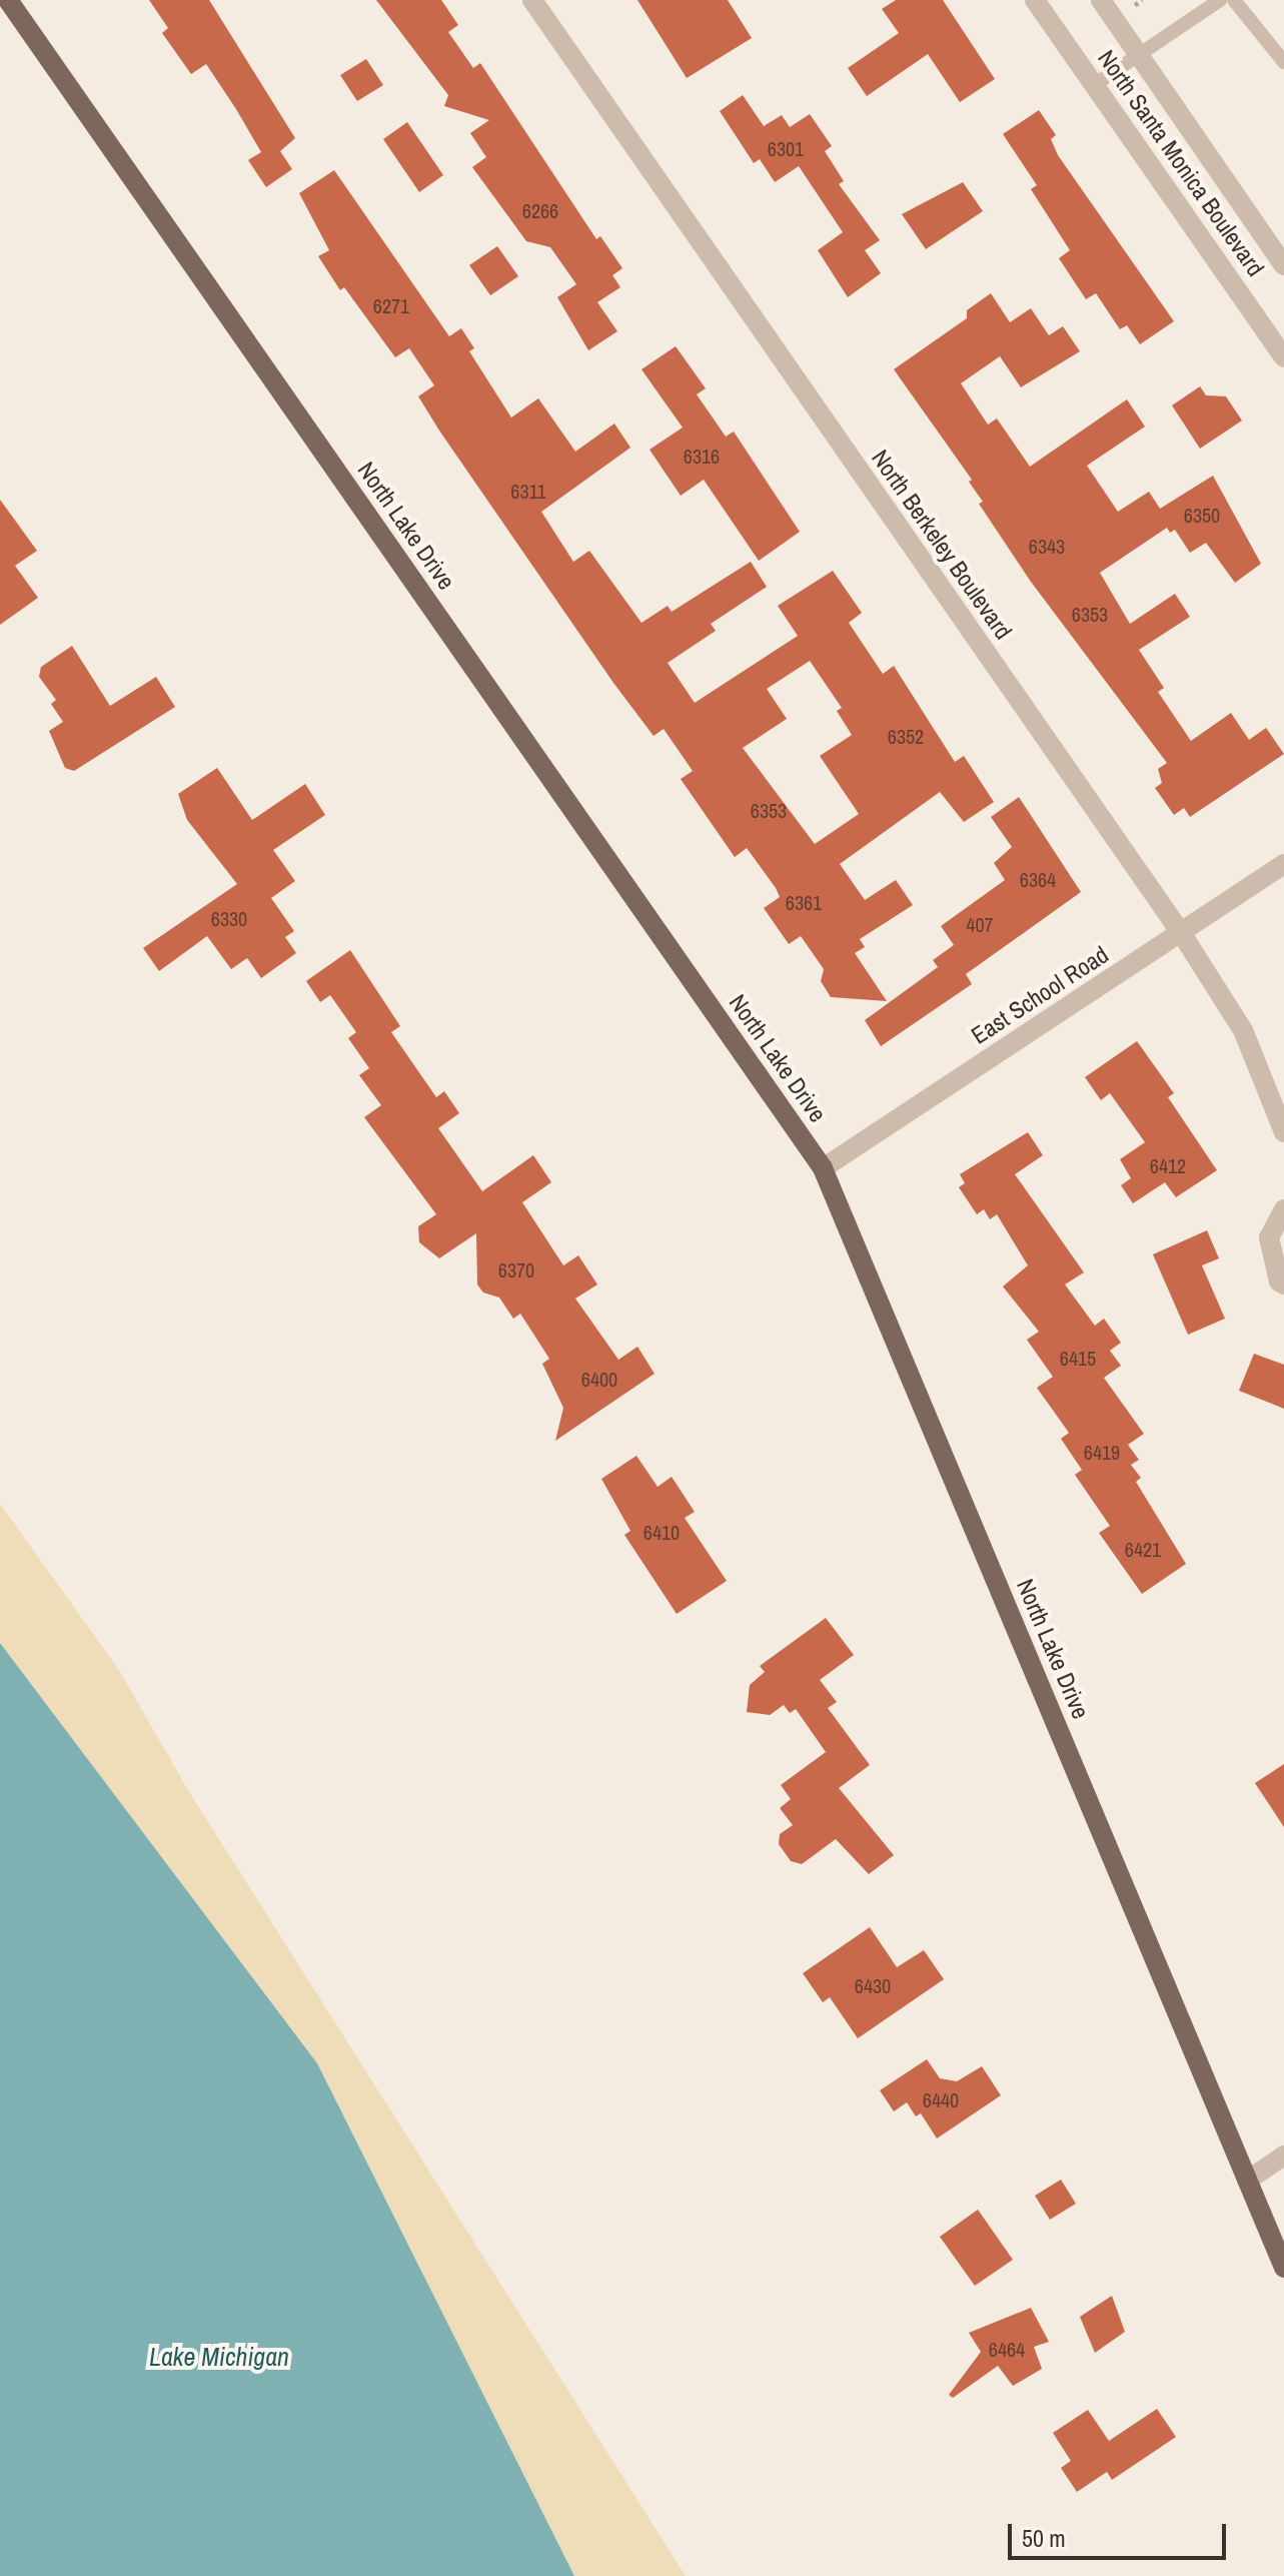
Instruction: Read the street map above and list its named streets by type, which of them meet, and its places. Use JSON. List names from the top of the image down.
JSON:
{
  "streets": {
    "main road": ["North Lake Drive"],
    "street": ["North Santa Monica Boulevard", "North Berkeley Boulevard", "East School Road"]
  },
  "crossings": [
    ["North Lake Drive", "East School Road"],
    ["North Berkeley Boulevard", "East School Road"]
  ],
  "water": ["Lake Michigan"],
  "house_numbers": [
    "6301",
    "6266",
    "6271",
    "6316",
    "6311",
    "6350",
    "6343",
    "6353",
    "6352",
    "6353",
    "6364",
    "6361",
    "6330",
    "407",
    "6412",
    "6370",
    "6415",
    "6400",
    "6419",
    "6410",
    "6421",
    "6430",
    "6440",
    "6464"
  ],
  "scale_bar": "50 m"
}
